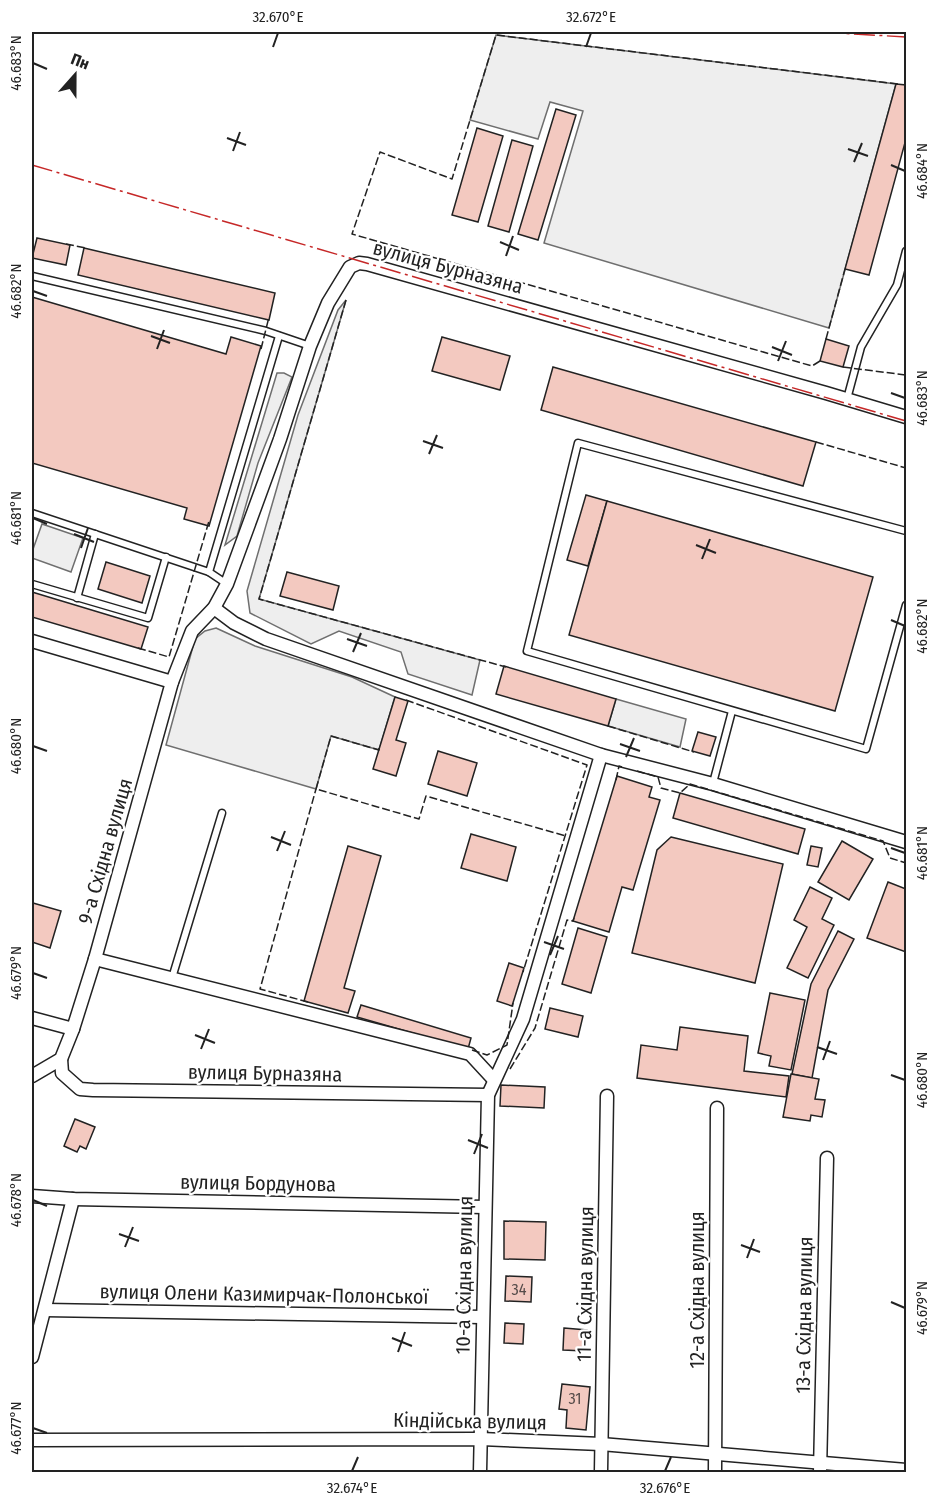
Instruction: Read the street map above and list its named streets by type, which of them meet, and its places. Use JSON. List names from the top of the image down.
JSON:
{
  "streets": {
    "street": [
      "вулиця Бурназяна",
      "9-а Східна вулиця",
      "вулиця Бордунова",
      "10-а Східна вулиця",
      "11-а Східна вулиця",
      "12-а Східна вулиця",
      "вулиця Олени Казимирчак-Полонської",
      "13-а Східна вулиця",
      "Кіндійська вулиця"
    ]
  },
  "crossings": [
    ["вулиця Бурназяна", "9-а Східна вулиця"],
    ["вулиця Бурназяна", "10-а Східна вулиця"],
    ["вулиця Бордунова", "10-а Східна вулиця"],
    ["10-а Східна вулиця", "вулиця Олени Казимирчак-Полонської"],
    ["10-а Східна вулиця", "Кіндійська вулиця"],
    ["11-а Східна вулиця", "Кіндійська вулиця"],
    ["12-а Східна вулиця", "Кіндійська вулиця"],
    ["13-а Східна вулиця", "Кіндійська вулиця"]
  ],
  "house_numbers": ["34", "31"],
  "north": "top",
  "coordinates": [
    "32.670°E",
    "32.672°E",
    "46.683°N",
    "46.684°N",
    "46.682°N",
    "46.681°N",
    "46.680°N",
    "46.679°N",
    "46.678°N",
    "46.677°N",
    "32.674°E",
    "32.676°E"
  ]
}
